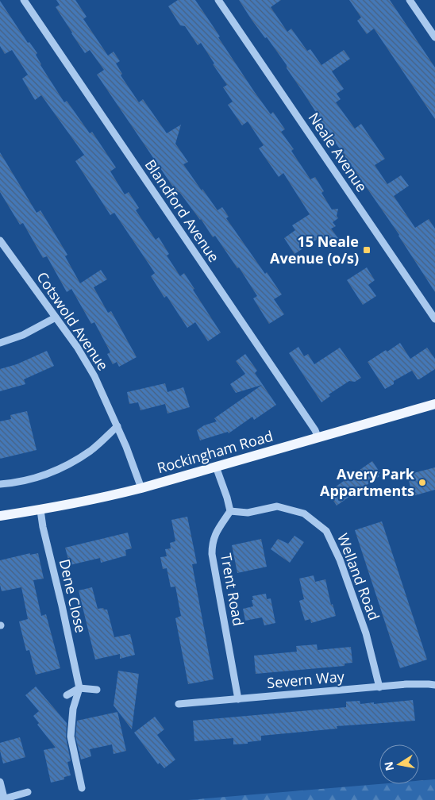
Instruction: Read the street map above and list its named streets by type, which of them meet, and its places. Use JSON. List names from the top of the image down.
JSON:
{
  "streets": {
    "main road": ["Rockingham Road"],
    "street": [
      "Neale Avenue",
      "Blandford Avenue",
      "Cotswold Avenue",
      "Welland Road",
      "Trent Road",
      "Dene Close",
      "Severn Way"
    ]
  },
  "crossings": [
    ["Blandford Avenue", "Rockingham Road"],
    ["Cotswold Avenue", "Rockingham Road"],
    ["Rockingham Road", "Dene Close"],
    ["Welland Road", "Trent Road"],
    ["Welland Road", "Severn Way"],
    ["Trent Road", "Severn Way"]
  ],
  "places": {
    "transit": ["15 Neale Avenue (o/s)"],
    "other": ["Avery Park Appartments"]
  },
  "north": "left"
}
